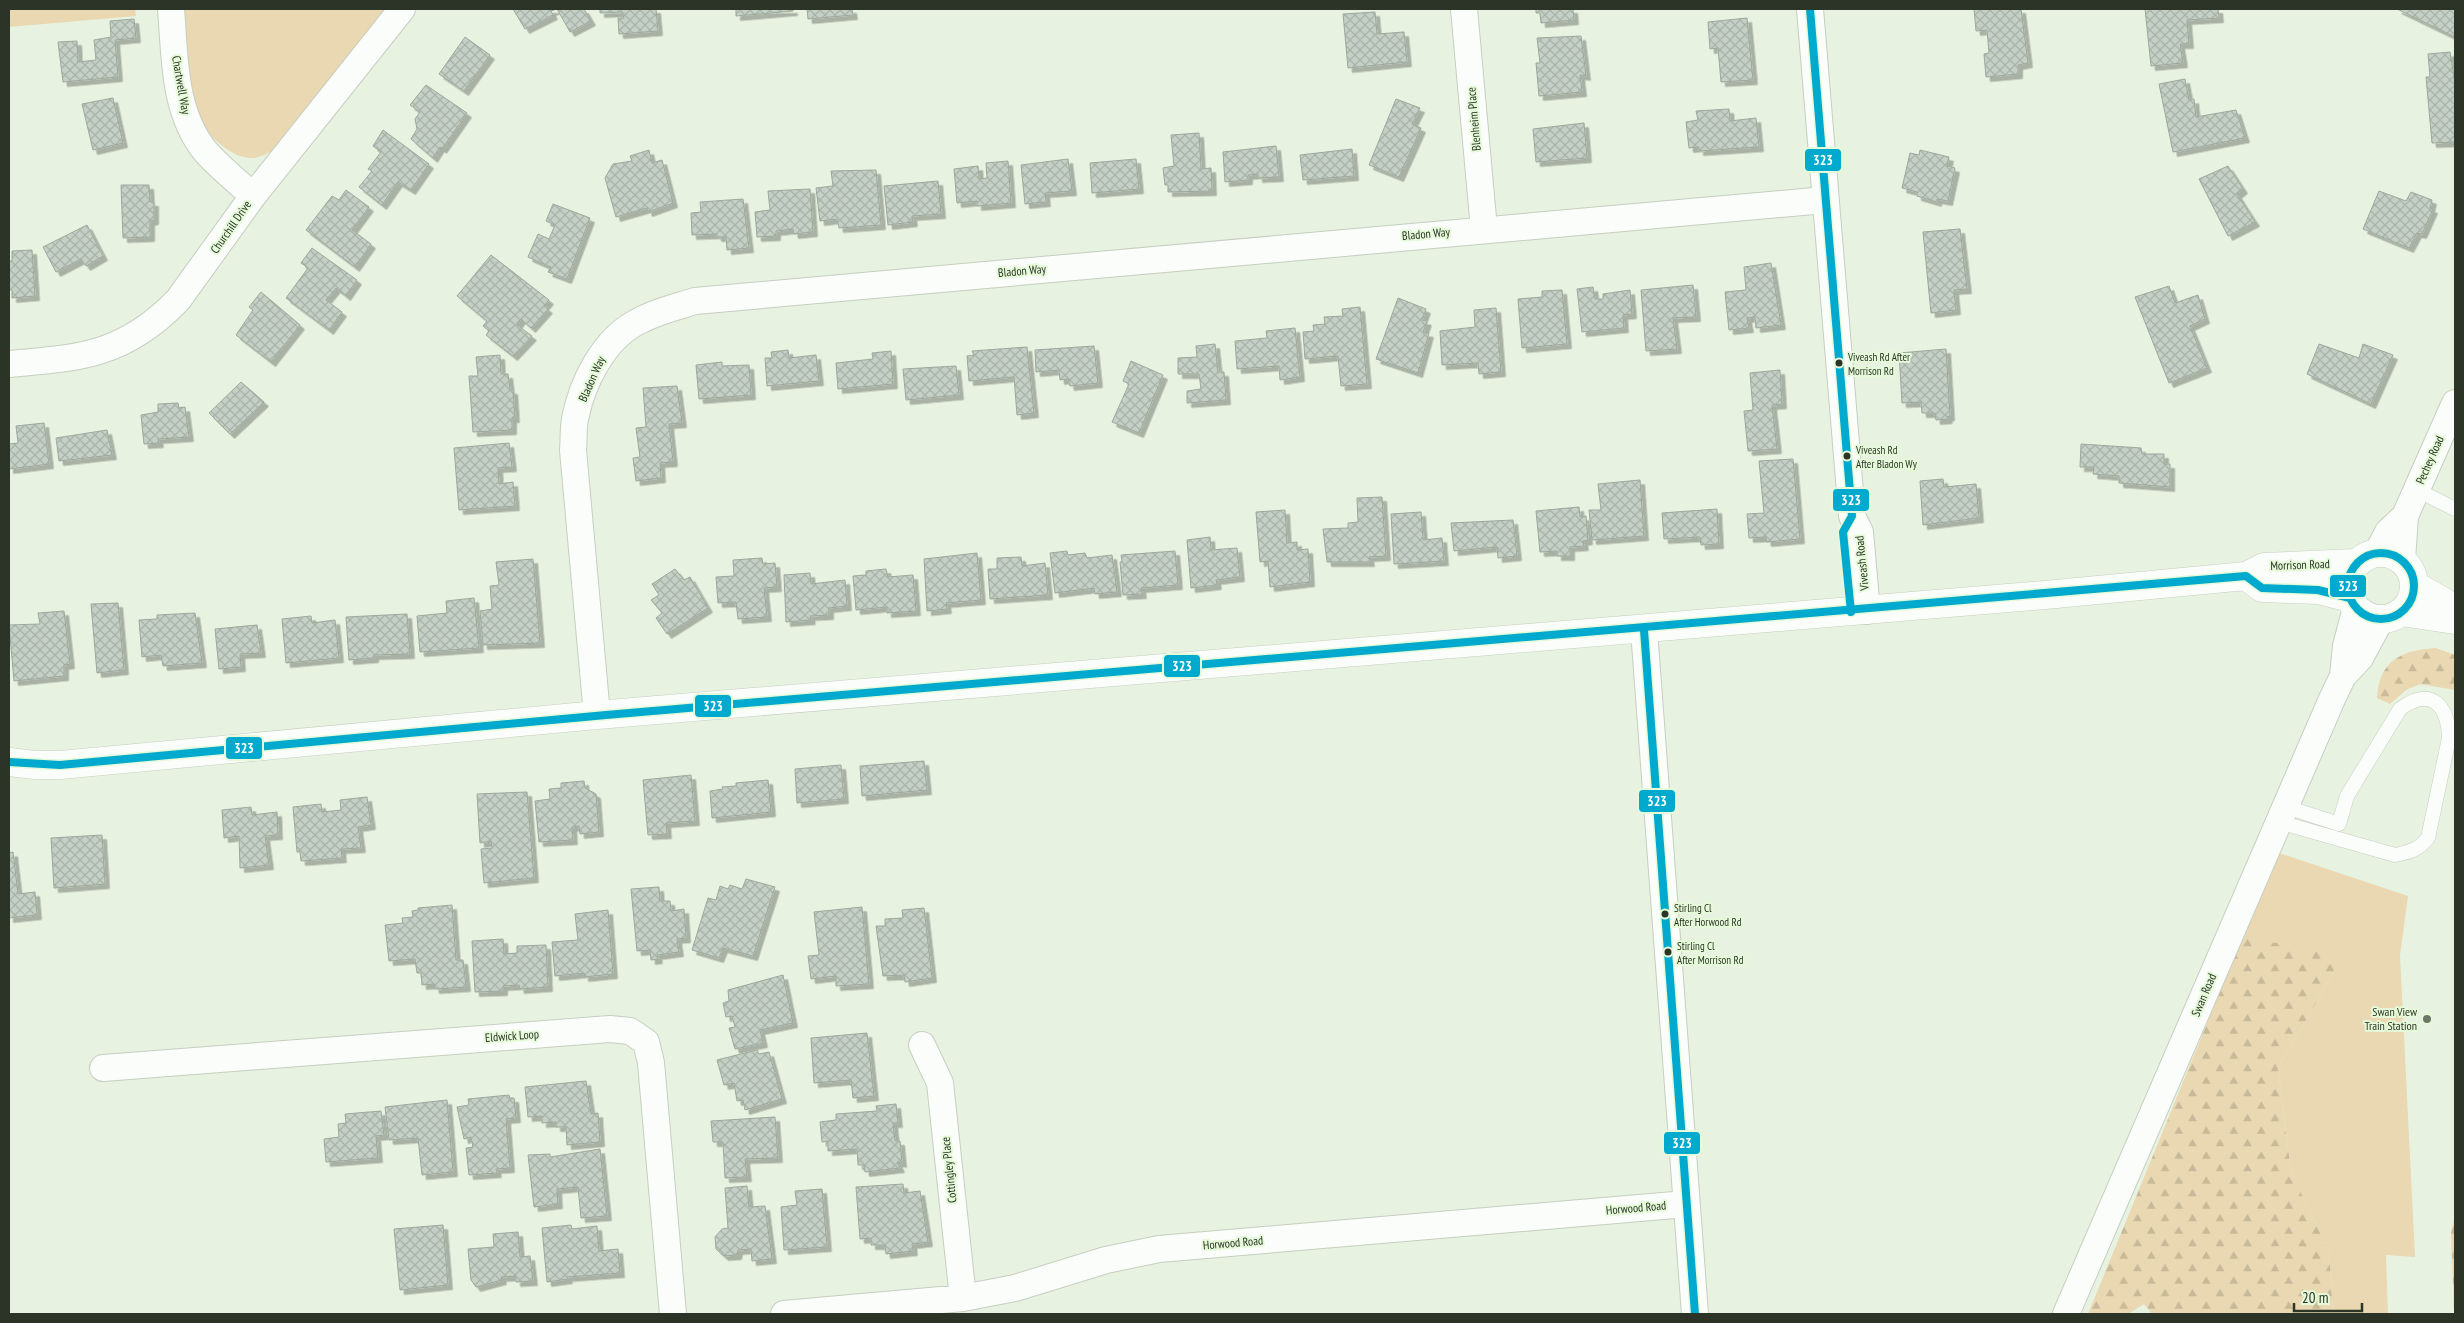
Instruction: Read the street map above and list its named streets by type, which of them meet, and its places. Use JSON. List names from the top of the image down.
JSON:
{
  "streets": {
    "main road": ["Morrison Road"],
    "street": [
      "Chartwell Way",
      "Blenheim Place",
      "Churchill Drive",
      "Bladon Way",
      "Pechey Road",
      "Viveash Road",
      "Swan Road",
      "Eldwick Loop",
      "Cottingley Place",
      "Horwood Road"
    ]
  },
  "crossings": [
    ["Chartwell Way", "Churchill Drive"],
    ["Blenheim Place", "Bladon Way"],
    ["Bladon Way", "Viveash Road"],
    ["Bladon Way", "Morrison Road"],
    ["Pechey Road", "Morrison Road"],
    ["Pechey Road", "Swan Road"],
    ["Viveash Road", "Morrison Road"],
    ["Morrison Road", "Swan Road"],
    ["Cottingley Place", "Horwood Road"]
  ],
  "places": [
    "Viveash Rd After Morrison Rd",
    "Viveash Rd After Bladon Wy",
    "Stirling Cl After Horwood Rd",
    "Stirling Cl After Morrison Rd",
    "Swan View Train Station"
  ],
  "lines": ["transit line 323"],
  "scale_bar": "20 m"
}
